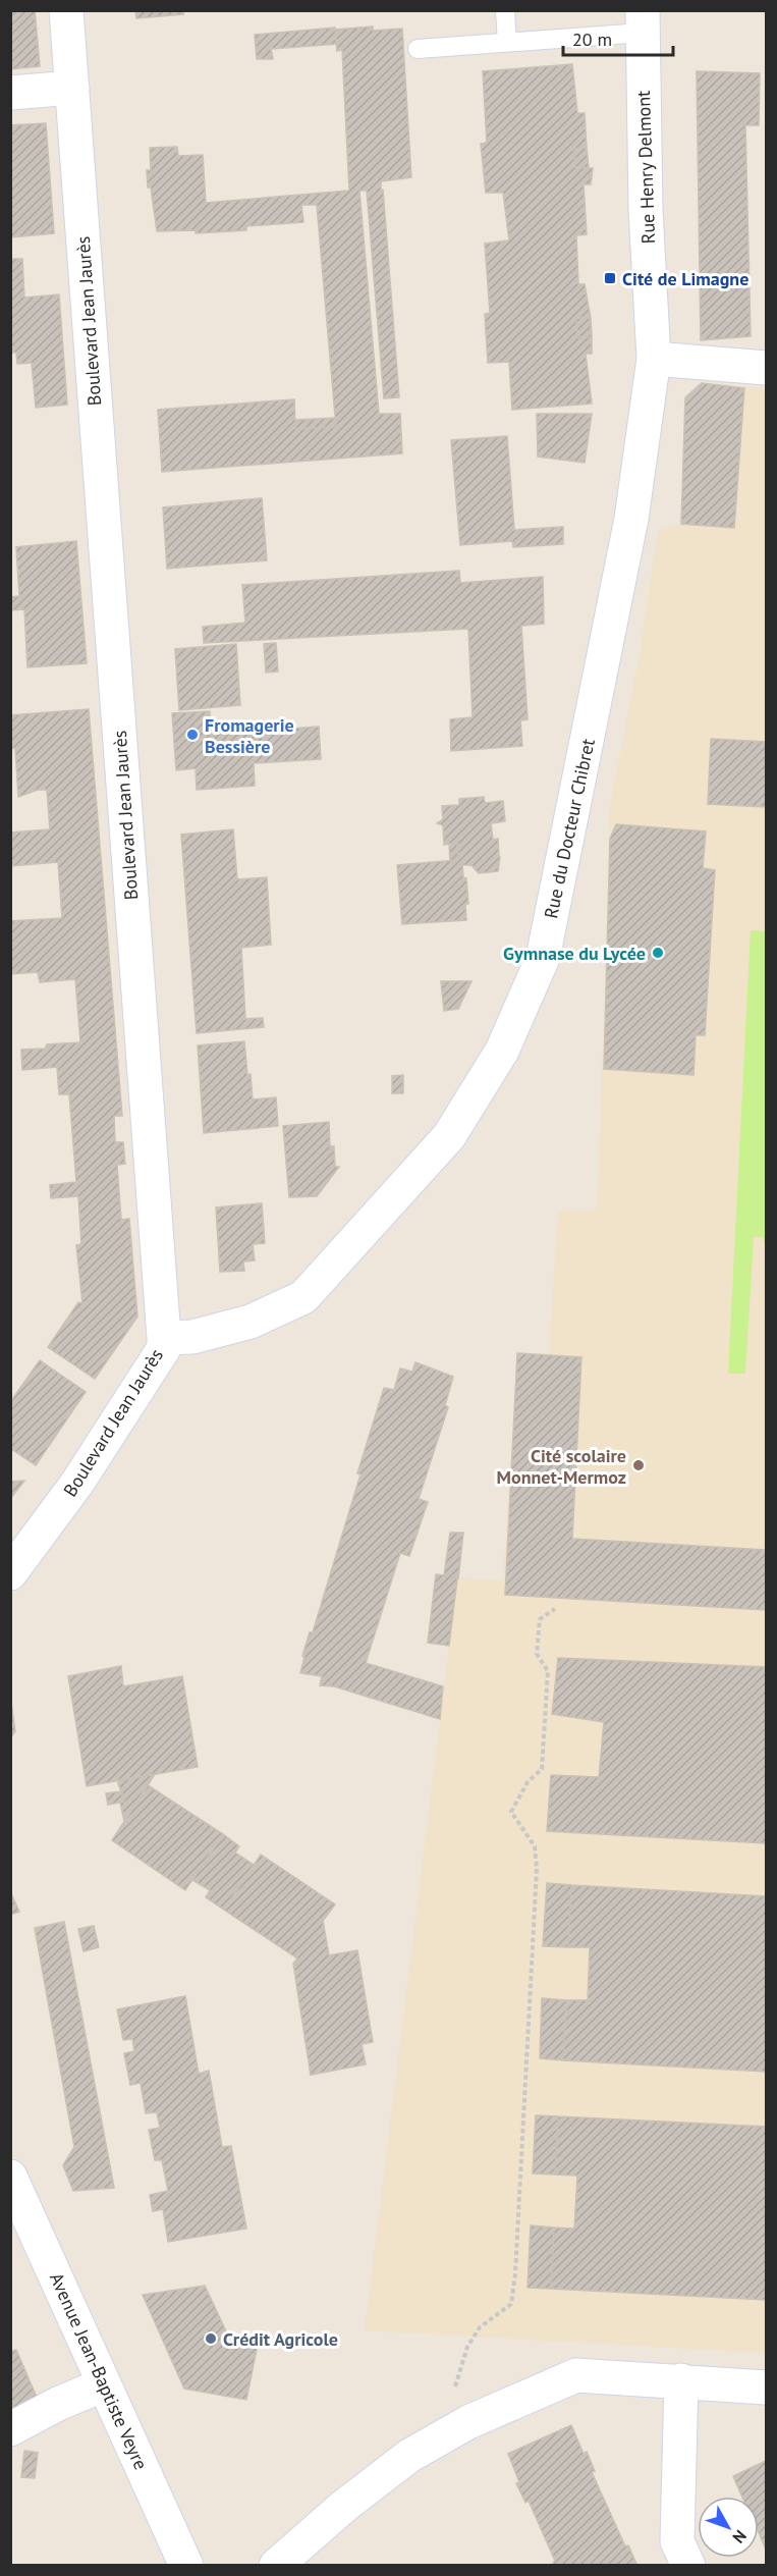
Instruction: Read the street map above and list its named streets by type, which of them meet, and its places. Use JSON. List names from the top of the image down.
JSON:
{
  "streets": {
    "main road": [
      "Rue Henry Delmont",
      "Boulevard Jean Jaurès",
      "Rue du Docteur Chibret",
      "Avenue Jean-Baptiste Veyre"
    ]
  },
  "crossings": [
    ["Rue Henry Delmont", "Rue du Docteur Chibret"],
    ["Boulevard Jean Jaurès", "Rue du Docteur Chibret"]
  ],
  "places": {
    "transit": ["Cité de Limagne"],
    "other": [
      "Fromagerie Bessière",
      "Gymnase du Lycée",
      "Cité scolaire Monnet-Mermoz",
      "Crédit Agricole"
    ]
  },
  "scale_bar": "20 m",
  "north": "bottom right"
}
